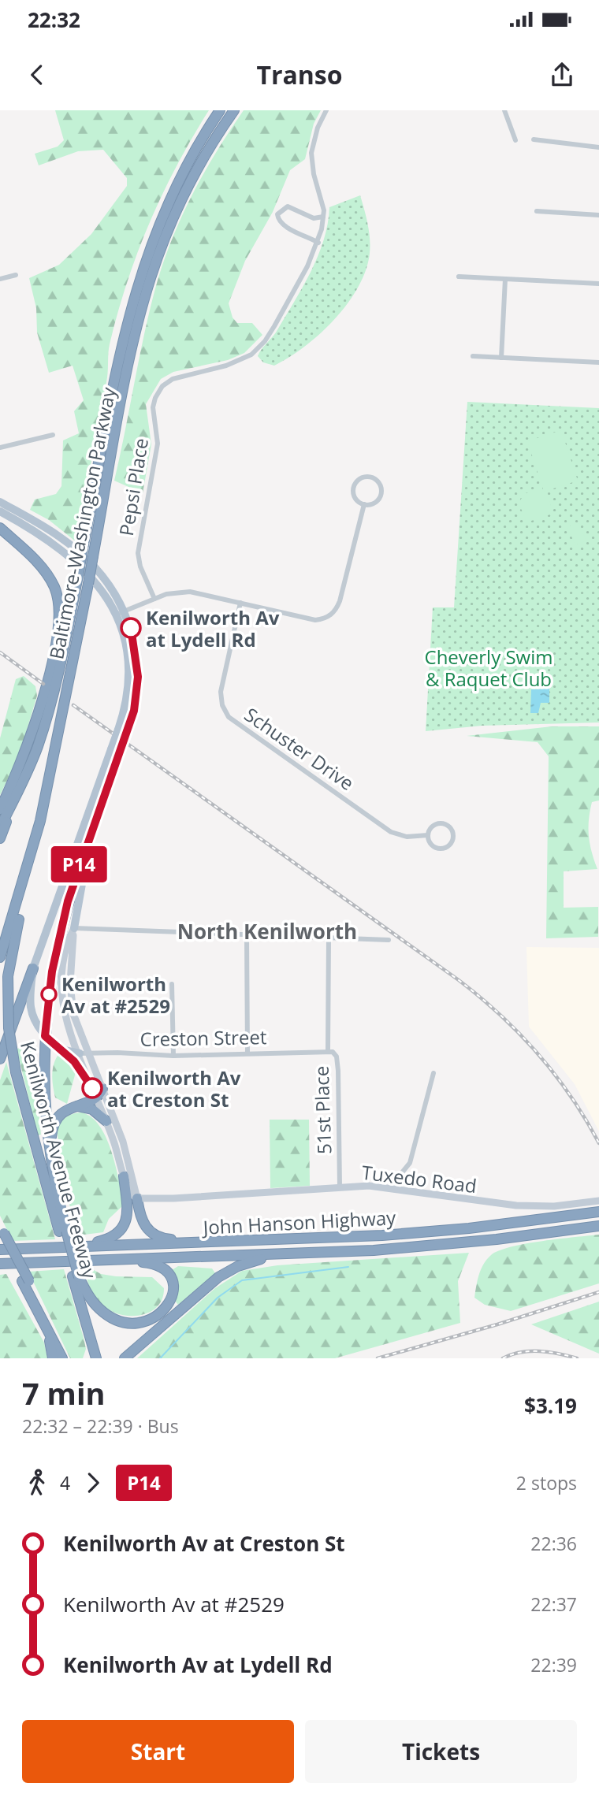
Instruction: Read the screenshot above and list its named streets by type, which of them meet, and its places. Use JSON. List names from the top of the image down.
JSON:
{
  "streets": {
    "highway": ["Baltimore-Washington Parkway", "Kenilworth Avenue Freeway", "John Hanson Highway"],
    "main road": ["Tuxedo Road"],
    "street": [
      "Pepsi Place",
      "Schuster Drive",
      "Creston Street",
      "51st Place"
    ]
  },
  "crossings": [
    ["Baltimore-Washington Parkway", "Kenilworth Avenue Freeway"],
    ["Creston Street", "51st Place"],
    ["51st Place", "Tuxedo Road"]
  ],
  "districts": ["North Kenilworth"],
  "parks": ["Cheverly Swim & Raquet Club"],
  "places": ["Kenilworth Av at Lydell Rd", "Kenilworth Av at #2529", "Kenilworth Av at Creston St"],
  "lines": ["bus line P14"],
  "page": {
    "status": "22:32",
    "header": "Transo",
    "on_map": "P14",
    "heading": ["7 min", "22:32 – 22:39 · Bus", "$3.19"],
    "legs": ["4", "P14", "2 stops"],
    "list": [
      {
        "name": "Kenilworth Av at Creston St",
        "value": "22:36"
      },
      {
        "name": "Kenilworth Av at #2529",
        "value": "22:37"
      },
      {
        "name": "Kenilworth Av at Lydell Rd",
        "value": "22:39"
      }
    ],
    "buttons": ["Start", "Tickets"]
  }
}
